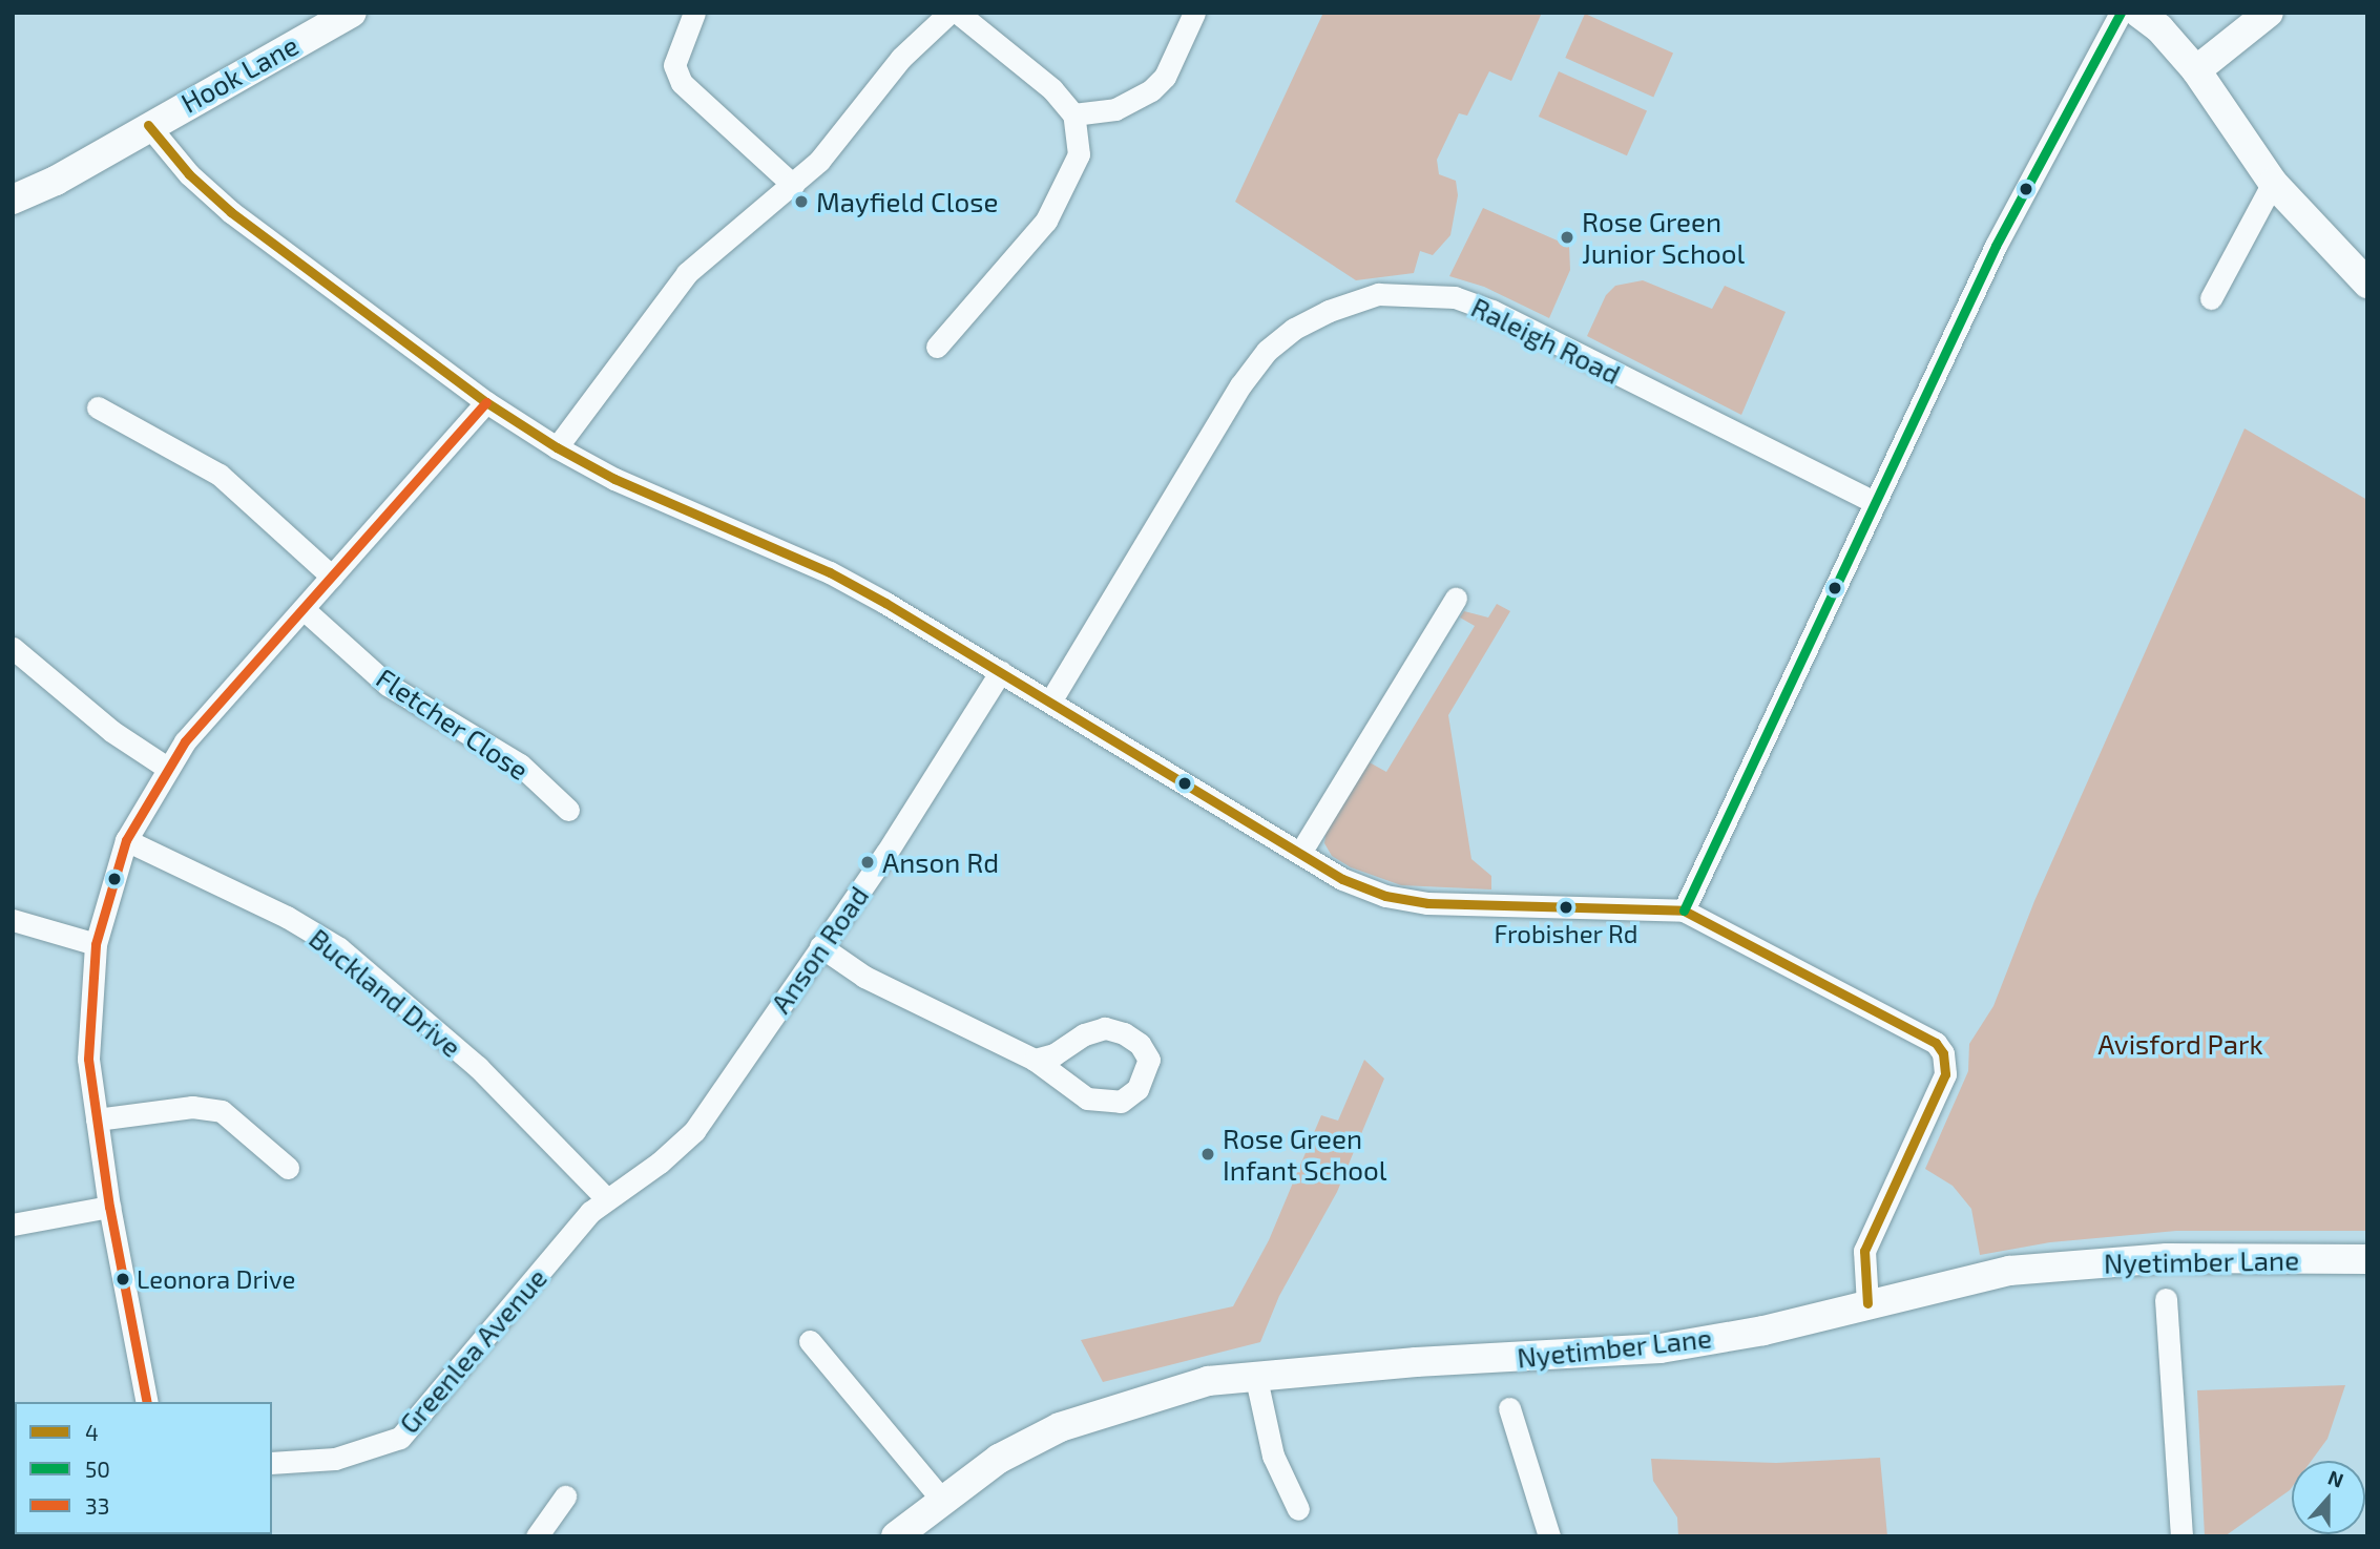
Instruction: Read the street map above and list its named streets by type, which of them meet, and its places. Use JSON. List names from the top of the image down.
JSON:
{
  "streets": {
    "street": [
      "Hook Lane",
      "Raleigh Road",
      "Fletcher Close",
      "Anson Road",
      "Buckland Drive",
      "Nyetimber Lane",
      "Greenlea Avenue"
    ]
  },
  "crossings": [
    ["Anson Road", "Buckland Drive"],
    ["Anson Road", "Greenlea Avenue"],
    ["Buckland Drive", "Greenlea Avenue"]
  ],
  "parks": ["Avisford Park"],
  "places": [
    "Mayfield Close",
    "Rose Green Junior School",
    "Anson Rd",
    "Frobisher Rd",
    "Rose Green Infant School",
    "Leonora Drive"
  ],
  "lines": ["transit line 50", "transit line 4", "transit line 33"],
  "legend": ["4", "50", "33"],
  "north": "top"
}
